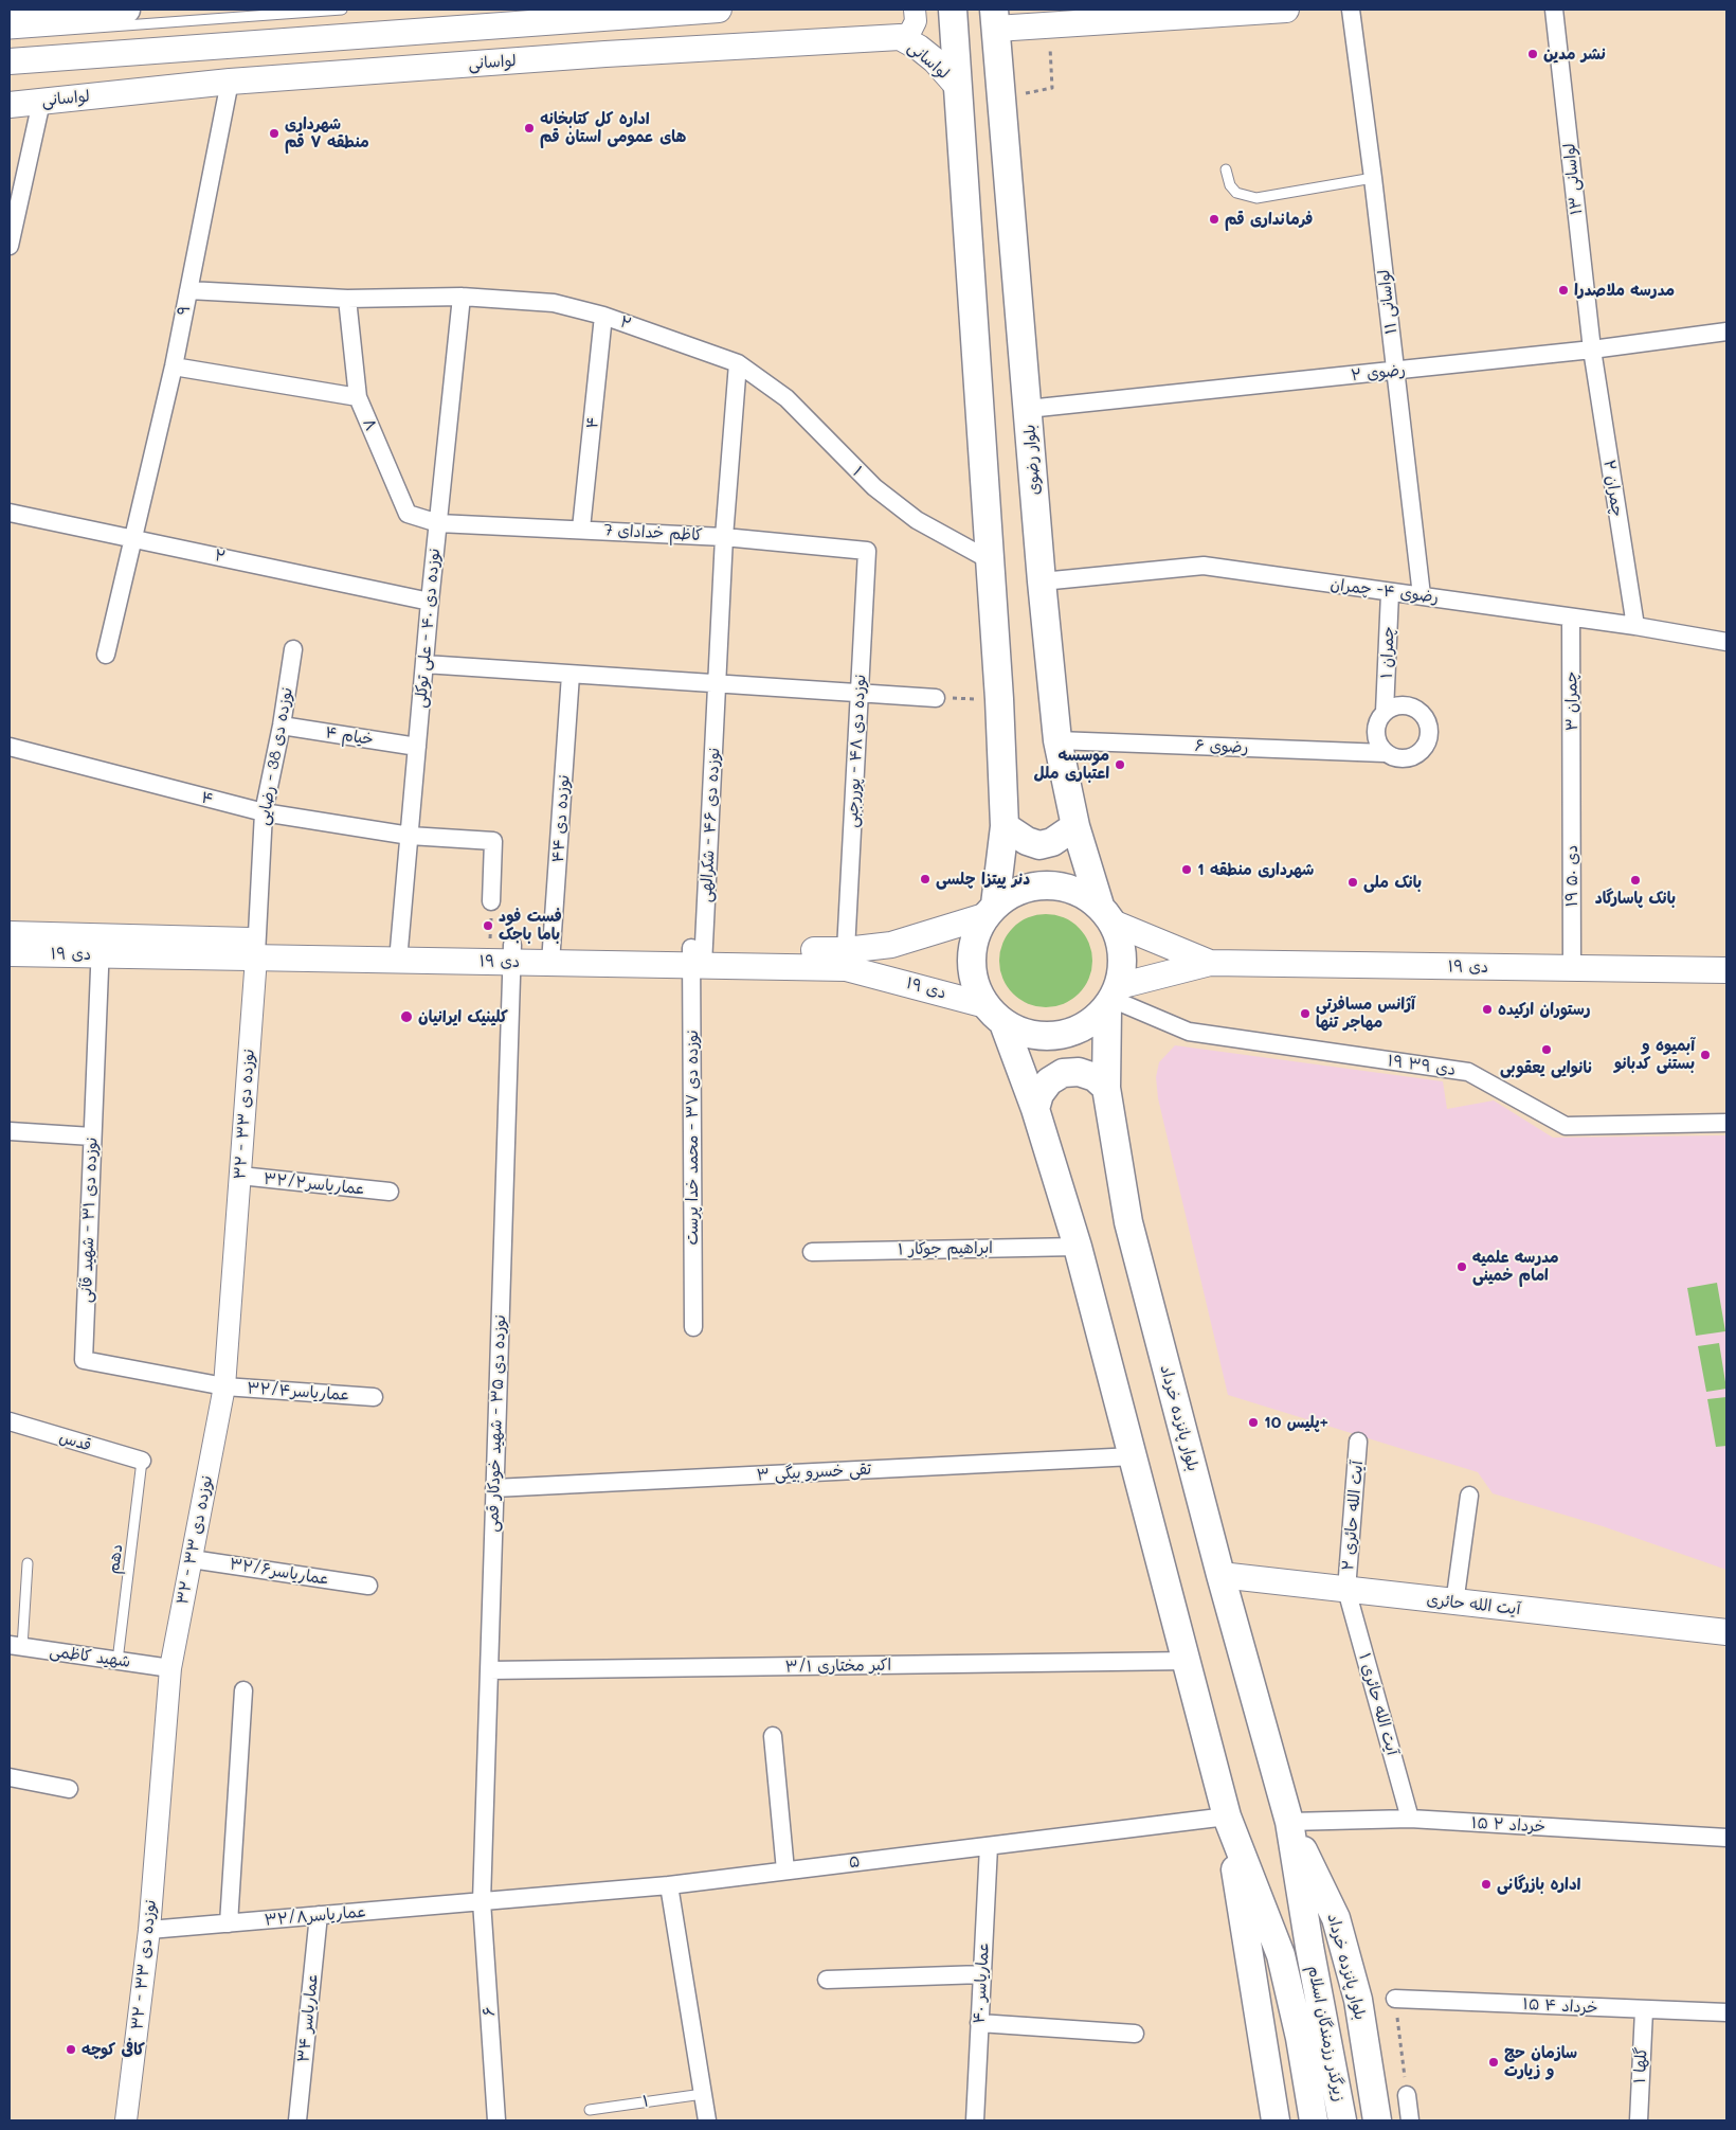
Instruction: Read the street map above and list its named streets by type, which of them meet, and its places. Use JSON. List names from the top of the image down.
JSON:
{
  "streets": {
    "main road": [
      "لواسانی",
      "بلوار رضوی",
      "۱۹ دی",
      "بلوار پانزده خرداد",
      "آیت الله حائری",
      "زیرگذر رزمندگان اسلام"
    ],
    "street": [
      "لواسانی ۱۳",
      "لواسانی ۱۱",
      "۹",
      "۲",
      "رضوی ۲",
      "۴",
      "۸",
      "۱",
      "چمران ۲",
      "7 کاظم خدادای",
      "رضوی ۴- چمران",
      "نوزده دی ۴۰ - علی توکلی",
      "چمران ۱",
      "چمران ۳",
      "۴ خیام",
      "رضوی ۶",
      "نوزده دی ۴۸ - پوررجبی",
      "نوزده دی 38 - رضایی",
      "نوزده دی ۴۴",
      "نوزده دی ۴۶ - شکرالهی",
      "۱۹ دی ۵۰",
      "۱۹ دی ۳۹",
      "۳۲ - نوزده دی ۳۳",
      "نوزده دی ۳۷ - محمد خدا پرست",
      "عماریاسر۳۲/۲",
      "نوزده دی ۳۱ - شهید قآنی",
      "۱ ابراهیم جوکار",
      "عماریاسر۳۲/۴",
      "نوزده دی ۳۵ - شهید خودکار قمی",
      "قدس",
      "۳ تقی خسرو بیگی",
      "آیت الله حائری ۲",
      "عماریاسر۳۲/۶",
      "شهید کاظمی",
      "۳/۱ اکبر مختاری",
      "آیت الله حائری ۱",
      "۱۵ خرداد ۲",
      "۵",
      "عماریاسر۳۲/۸",
      "عماریاسر ۴۰",
      "۱۵ خرداد ۴",
      "۶",
      "عماریاسر ۳۴",
      "گلها ۱"
    ],
    "lane": ["دهم"]
  },
  "crossings": [
    ["لواسانی", "۹"],
    ["لواسانی ۱۳", "رضوی ۲"],
    ["لواسانی ۱۳", "چمران ۲"],
    ["لواسانی ۱۱", "رضوی ۲"],
    ["لواسانی ۱۱", "رضوی ۴- چمران"],
    ["۹", "۲"],
    ["۲", "۴"],
    ["۲", "۸"],
    ["۲", "۱"],
    ["۲", "نوزده دی ۴۰ - علی توکلی"],
    ["رضوی ۲", "بلوار رضوی"],
    ["رضوی ۲", "چمران ۲"],
    ["۴", "7 کاظم خدادای"],
    ["۴", "نوزده دی ۴۰ - علی توکلی"],
    ["۴", "نوزده دی 38 - رضایی"],
    ["۸", "7 کاظم خدادای"],
    ["۸", "نوزده دی ۴۰ - علی توکلی"],
    ["بلوار رضوی", "رضوی ۴- چمران"],
    ["بلوار رضوی", "رضوی ۶"],
    ["بلوار رضوی", "۱۹ دی"],
    ["بلوار رضوی", "۱۹ دی ۳۹"],
    ["بلوار رضوی", "بلوار پانزده خرداد"],
    ["چمران ۲", "رضوی ۴- چمران"],
    ["7 کاظم خدادای", "نوزده دی ۴۰ - علی توکلی"],
    ["7 کاظم خدادای", "نوزده دی ۴۸ - پوررجبی"],
    ["رضوی ۴- چمران", "چمران ۱"],
    ["رضوی ۴- چمران", "چمران ۳"],
    ["نوزده دی ۴۰ - علی توکلی", "۴ خیام"],
    ["نوزده دی ۴۰ - علی توکلی", "۱۹ دی"],
    ["چمران ۱", "رضوی ۶"],
    ["چمران ۳", "۱۹ دی ۵۰"],
    ["۴ خیام", "نوزده دی 38 - رضایی"],
    ["نوزده دی ۴۸ - پوررجبی", "۱۹ دی"],
    ["نوزده دی 38 - رضایی", "۱۹ دی"],
    ["نوزده دی 38 - رضایی", "۳۲ - نوزده دی ۳۳"],
    ["نوزده دی ۴۴", "۱۹ دی"],
    ["نوزده دی ۴۶ - شکرالهی", "۱۹ دی"],
    ["نوزده دی ۴۶ - شکرالهی", "نوزده دی ۳۷ - محمد خدا پرست"],
    ["۱۹ دی ۵۰", "۱۹ دی"],
    ["۱۹ دی", "۱۹ دی ۳۹"],
    ["۱۹ دی", "۳۲ - نوزده دی ۳۳"],
    ["۱۹ دی", "نوزده دی ۳۷ - محمد خدا پرست"],
    ["۱۹ دی", "نوزده دی ۳۱ - شهید قآنی"],
    ["۱۹ دی", "بلوار پانزده خرداد"],
    ["۱۹ دی", "نوزده دی ۳۵ - شهید خودکار قمی"],
    ["۱۹ دی ۳۹", "بلوار پانزده خرداد"],
    ["۳۲ - نوزده دی ۳۳", "عماریاسر۳۲/۲"],
    ["۳۲ - نوزده دی ۳۳", "نوزده دی ۳۱ - شهید قآنی"],
    ["۳۲ - نوزده دی ۳۳", "عماریاسر۳۲/۴"],
    ["۳۲ - نوزده دی ۳۳", "عماریاسر۳۲/۶"],
    ["۳۲ - نوزده دی ۳۳", "شهید کاظمی"],
    ["۳۲ - نوزده دی ۳۳", "عماریاسر۳۲/۸"],
    ["نوزده دی ۳۱ - شهید قآنی", "عماریاسر۳۲/۴"],
    ["بلوار پانزده خرداد", "آیت الله حائری"],
    ["بلوار پانزده خرداد", "۱۵ خرداد ۲"],
    ["بلوار پانزده خرداد", "زیرگذر رزمندگان اسلام"],
    ["نوزده دی ۳۵ - شهید خودکار قمی", "۳ تقی خسرو بیگی"],
    ["نوزده دی ۳۵ - شهید خودکار قمی", "۳/۱ اکبر مختاری"],
    ["نوزده دی ۳۵ - شهید خودکار قمی", "۵"],
    ["نوزده دی ۳۵ - شهید خودکار قمی", "عماریاسر۳۲/۸"],
    ["نوزده دی ۳۵ - شهید خودکار قمی", "۶"],
    ["قدس", "دهم"],
    ["آیت الله حائری ۲", "آیت الله حائری"],
    ["آیت الله حائری ۲", "آیت الله حائری ۱"],
    ["دهم", "شهید کاظمی"],
    ["آیت الله حائری", "آیت الله حائری ۱"],
    ["آیت الله حائری ۱", "۱۵ خرداد ۲"],
    ["۵", "عماریاسر۳۲/۸"],
    ["۵", "عماریاسر ۴۰"],
    ["۵", "۶"],
    ["۵", "زیرگذر رزمندگان اسلام"],
    ["عماریاسر۳۲/۸", "۶"],
    ["عماریاسر۳۲/۸", "عماریاسر ۳۴"],
    ["۱۵ خرداد ۴", "گلها ۱"]
  ],
  "places": [
    "نشر مدین",
    "اداره کل کتابخانه های عمومی استان قم",
    "شهرداری منطقه ۷ قم",
    "فرمانداری قم",
    "مدرسه ملاصدرا",
    "موسسه اعتباری ملل",
    "شهرداری منطقه 1",
    "دنر پیتزا چلسی",
    "بانک پاسارگاد",
    "بانک ملی",
    "فست فود باما باجک",
    "رستوران ارکیده",
    "آژانس مسافرتی مهاجر تنها",
    "کلینیک ایرانیان",
    "نانوایی یعقوبی",
    "آبمیوه و بستنی کدبانو",
    "مدرسه علمیه امام خمینی",
    "پلیس 10+",
    "اداره بازرگانی",
    "کافی کوچه",
    "سازمان حج و زیارت"
  ]
}
